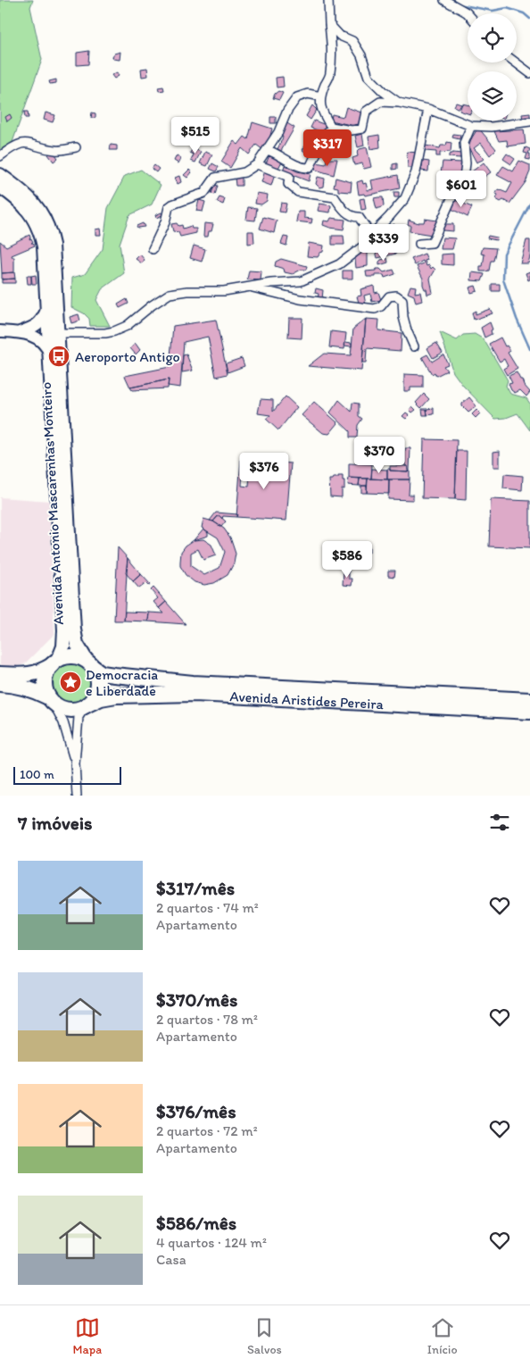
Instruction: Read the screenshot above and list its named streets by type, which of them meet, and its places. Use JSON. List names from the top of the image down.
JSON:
{
  "streets": {
    "highway": ["Avenida Aristides Pereira"],
    "main road": ["Avenida Antonio Mascarenhas Monteiro"]
  },
  "crossings": [
    ["Avenida Antonio Mascarenhas Monteiro", "Avenida Aristides Pereira"]
  ],
  "places": {
    "bus stop": ["Aeroporto Antigo"],
    "place": ["Democracia e Liberdade"]
  },
  "scale_bar": "100 m",
  "page": {
    "price": [
      "$515",
      "$317",
      "$601",
      "$339",
      "$370",
      "$376",
      "$586"
    ],
    "scale": "100 m",
    "heading": "7 imóveis",
    "list": [
      {
        "name": "$317/mês",
        "note": "2 quartos · 74 m² · Apartamento"
      },
      {
        "name": "$370/mês",
        "note": "2 quartos · 78 m² · Apartamento"
      },
      {
        "name": "$376/mês",
        "note": "2 quartos · 72 m² · Apartamento"
      },
      {
        "name": "$586/mês",
        "note": "4 quartos · 124 m² · Casa"
      }
    ],
    "tabs": ["Mapa", "Salvos", "Início"]
  }
}
